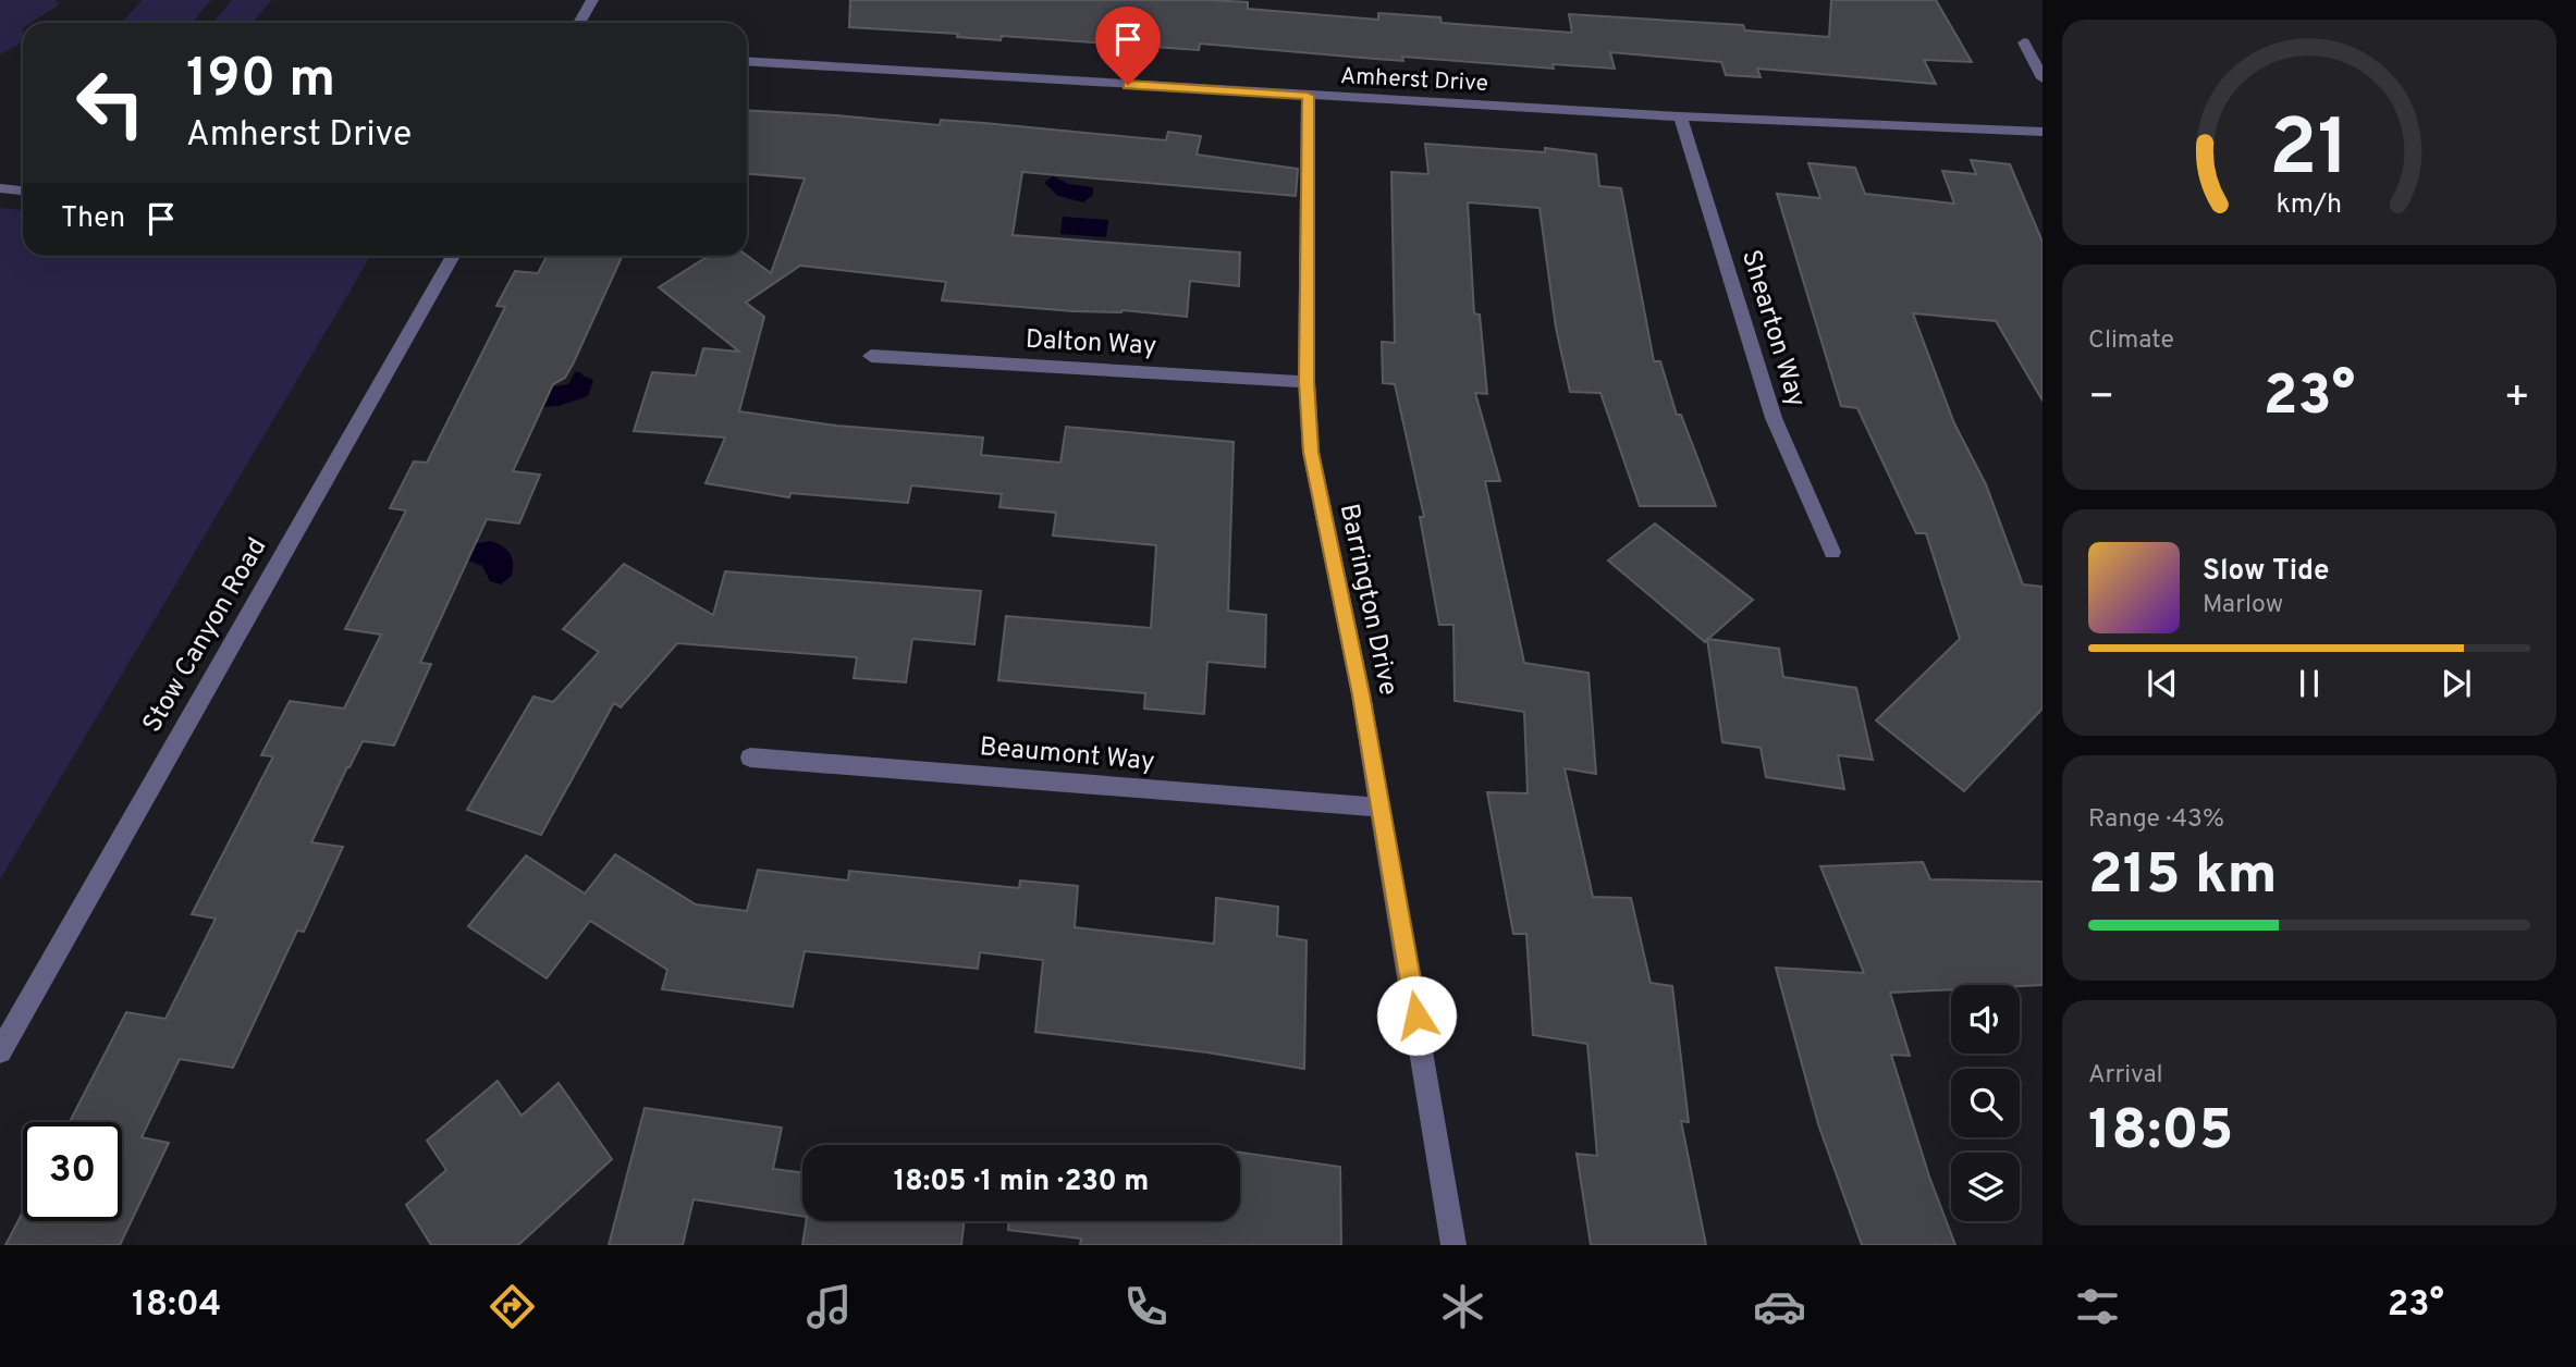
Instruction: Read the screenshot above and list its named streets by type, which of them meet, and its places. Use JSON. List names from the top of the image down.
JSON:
{
  "streets": {
    "street": [
      "Amherst Drive",
      "Shearton Way",
      "Dalton Way",
      "Barrington Drive",
      "Stow Canyon Road",
      "Beaumont Way"
    ]
  },
  "crossings": [
    ["Amherst Drive", "Shearton Way"],
    ["Amherst Drive", "Barrington Drive"],
    ["Dalton Way", "Barrington Drive"],
    ["Barrington Drive", "Beaumont Way"]
  ],
  "page": {
    "turn": ["190 m", "Amherst Drive"],
    "then": "Then",
    "tile": [
      "Climate",
      ["Range · 43%", "215 km"],
      ["Arrival", "18:05"]
    ],
    "heat": ["−", "23°", "+"],
    "song": ["Slow Tide", "Marlow"],
    "limit": "30",
    "trip": "18:05 · 1 min · 230 m",
    "tabs": ["18:04", "23°"],
    "gauge": ["21", "km/h"]
  }
}
